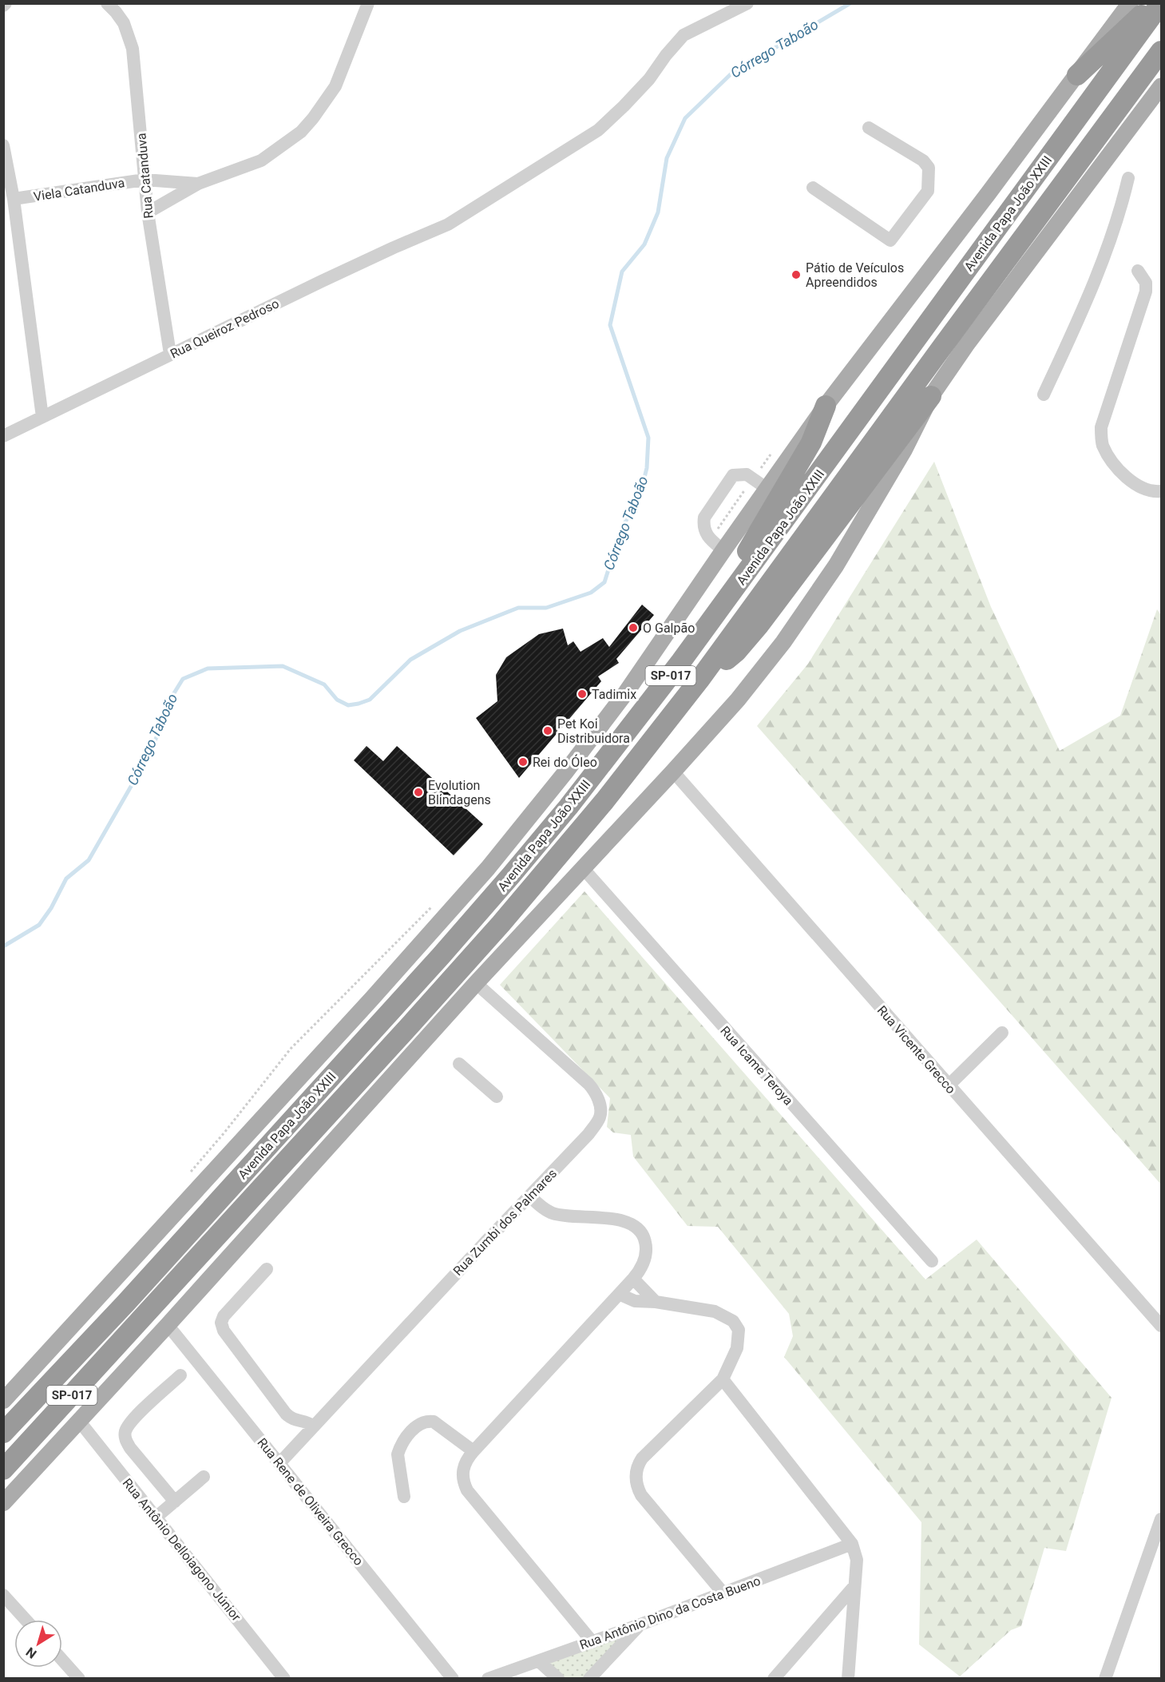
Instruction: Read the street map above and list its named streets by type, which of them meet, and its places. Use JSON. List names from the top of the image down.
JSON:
{
  "streets": {
    "highway": ["Avenida Papa João XXIII", "SP-017"],
    "street": [
      "Rua Catanduva",
      "Viela Catanduva",
      "Rua Queiroz Pedroso",
      "Rua Vicente Grecco",
      "Rua Icame Teroya",
      "Rua Zumbi dos Palmares",
      "Rua Rene de Oliveira Grecco",
      "Rua Antônio Delloiagono Júnior",
      "Rua Antônio Dino da Costa Bueno"
    ]
  },
  "crossings": [
    ["Rua Catanduva", "Viela Catanduva"],
    ["Rua Catanduva", "Rua Queiroz Pedroso"],
    ["Rua Zumbi dos Palmares", "Rua Rene de Oliveira Grecco"]
  ],
  "water": ["Córrego Taboão"],
  "places": [
    "Pátio de Veículos Apreendidos",
    "O Galpão",
    "Tadimix",
    "Pet Koi Distribuidora",
    "Rei do Óleo",
    "Evolution Blindagens"
  ],
  "north": "bottom left"
}
